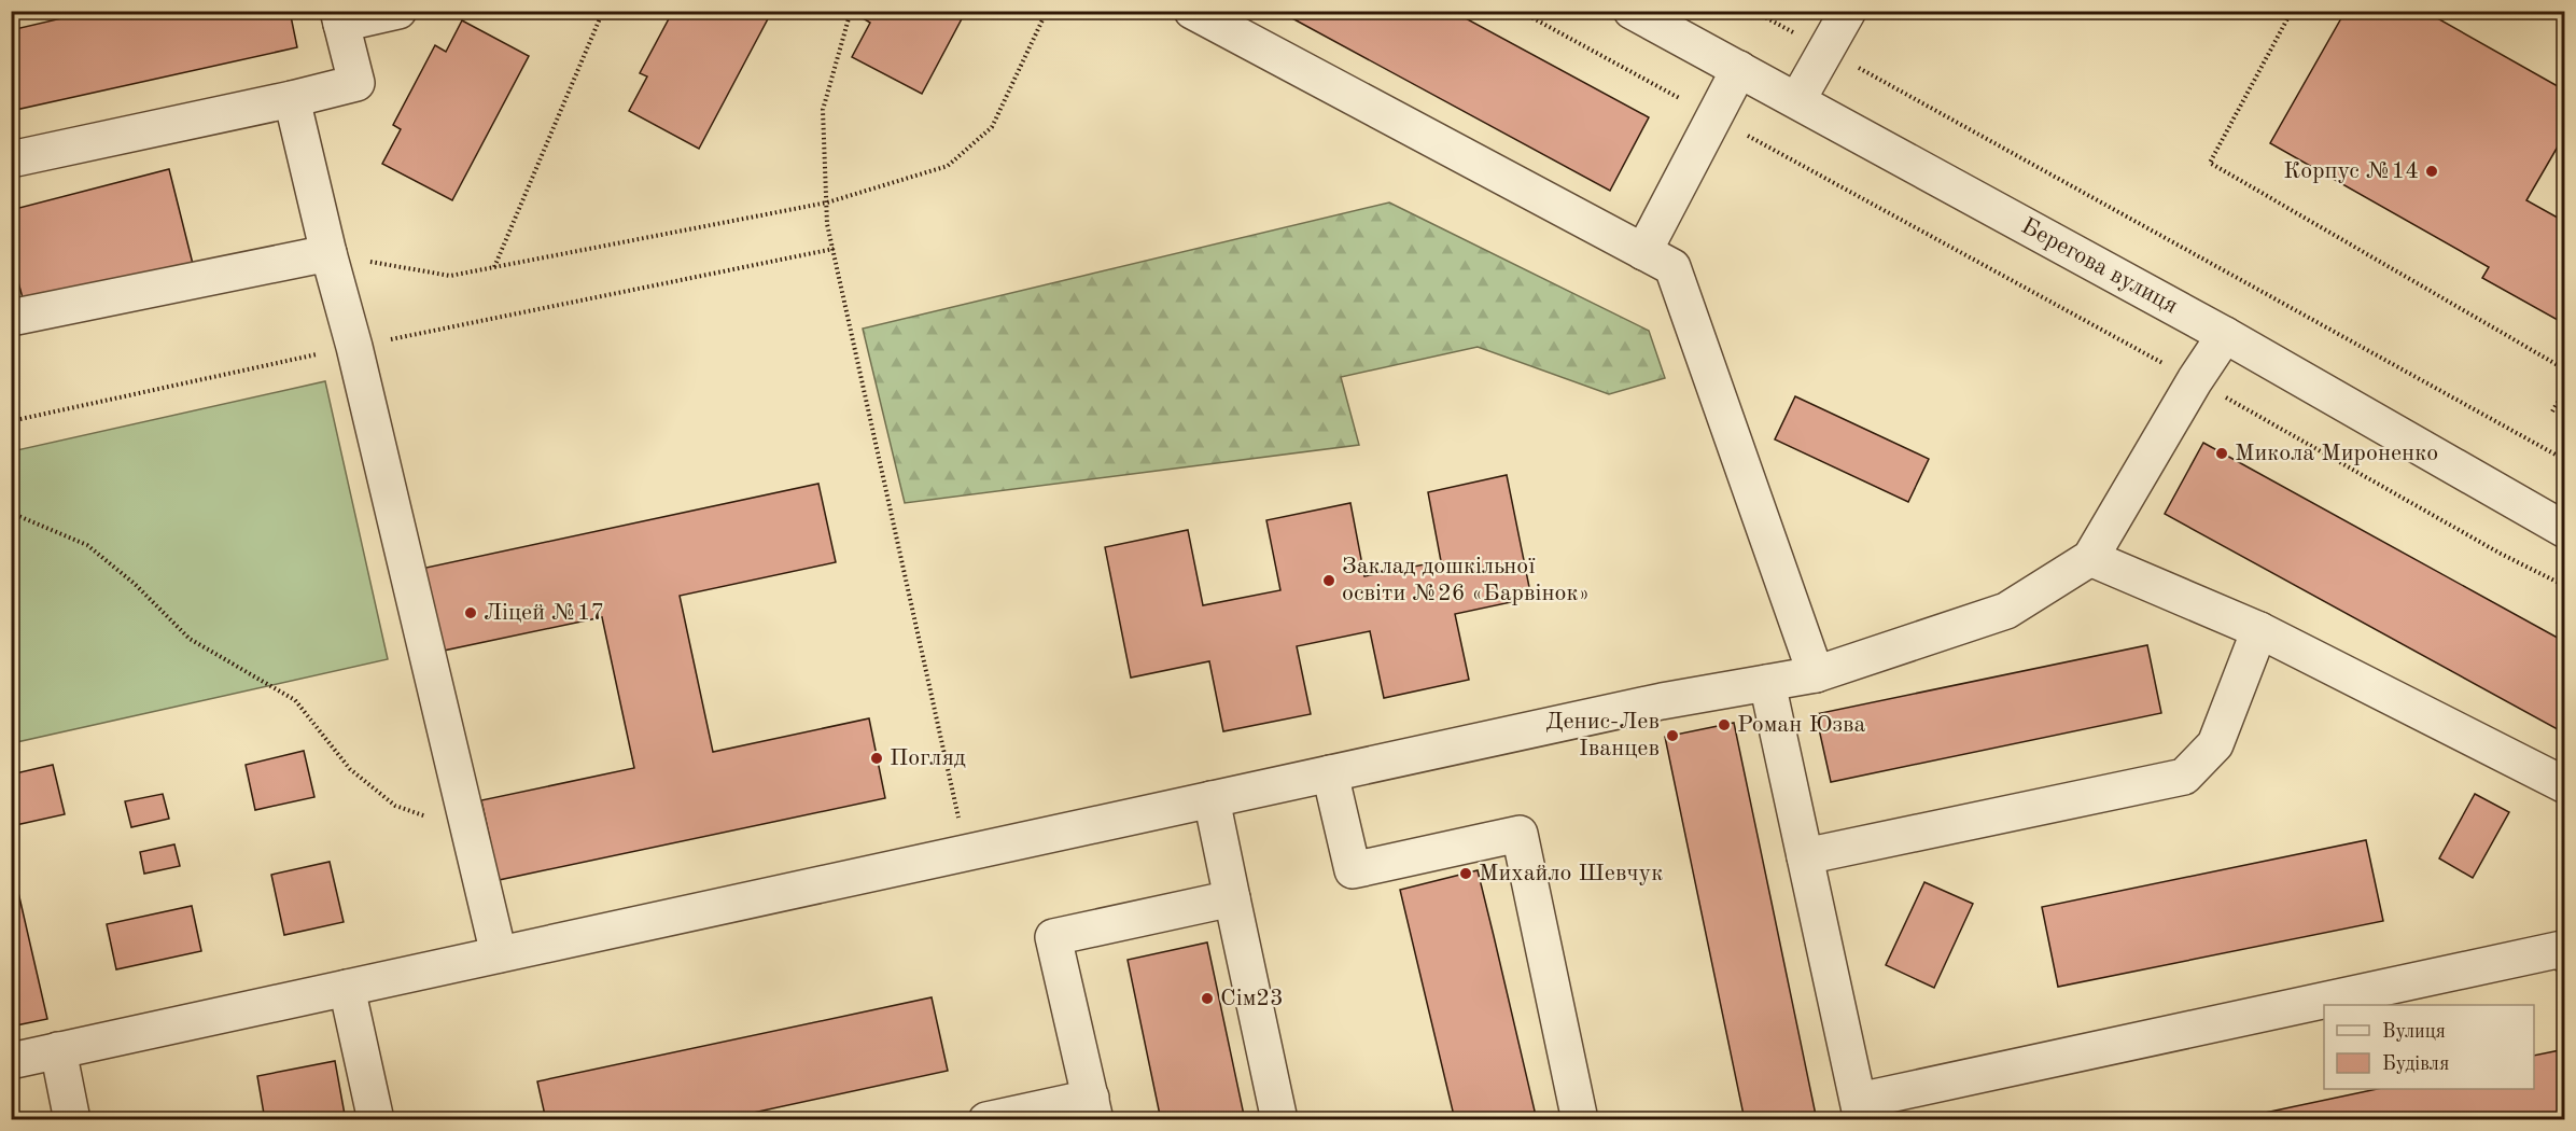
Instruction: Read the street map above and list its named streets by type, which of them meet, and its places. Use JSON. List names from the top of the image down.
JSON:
{
  "streets": {
    "street": ["Берегова вулиця"]
  },
  "places": [
    "Корпус №14",
    "Микола Мироненко",
    "Заклад дошкільної освіти №26 «Барвінок»",
    "Ліцей №17",
    "Роман Юзва",
    "Денис-Лев Іванцев",
    "Погляд",
    "Михайло Шевчук",
    "Сім23"
  ],
  "legend": ["Вулиця", "Будівля"]
}
